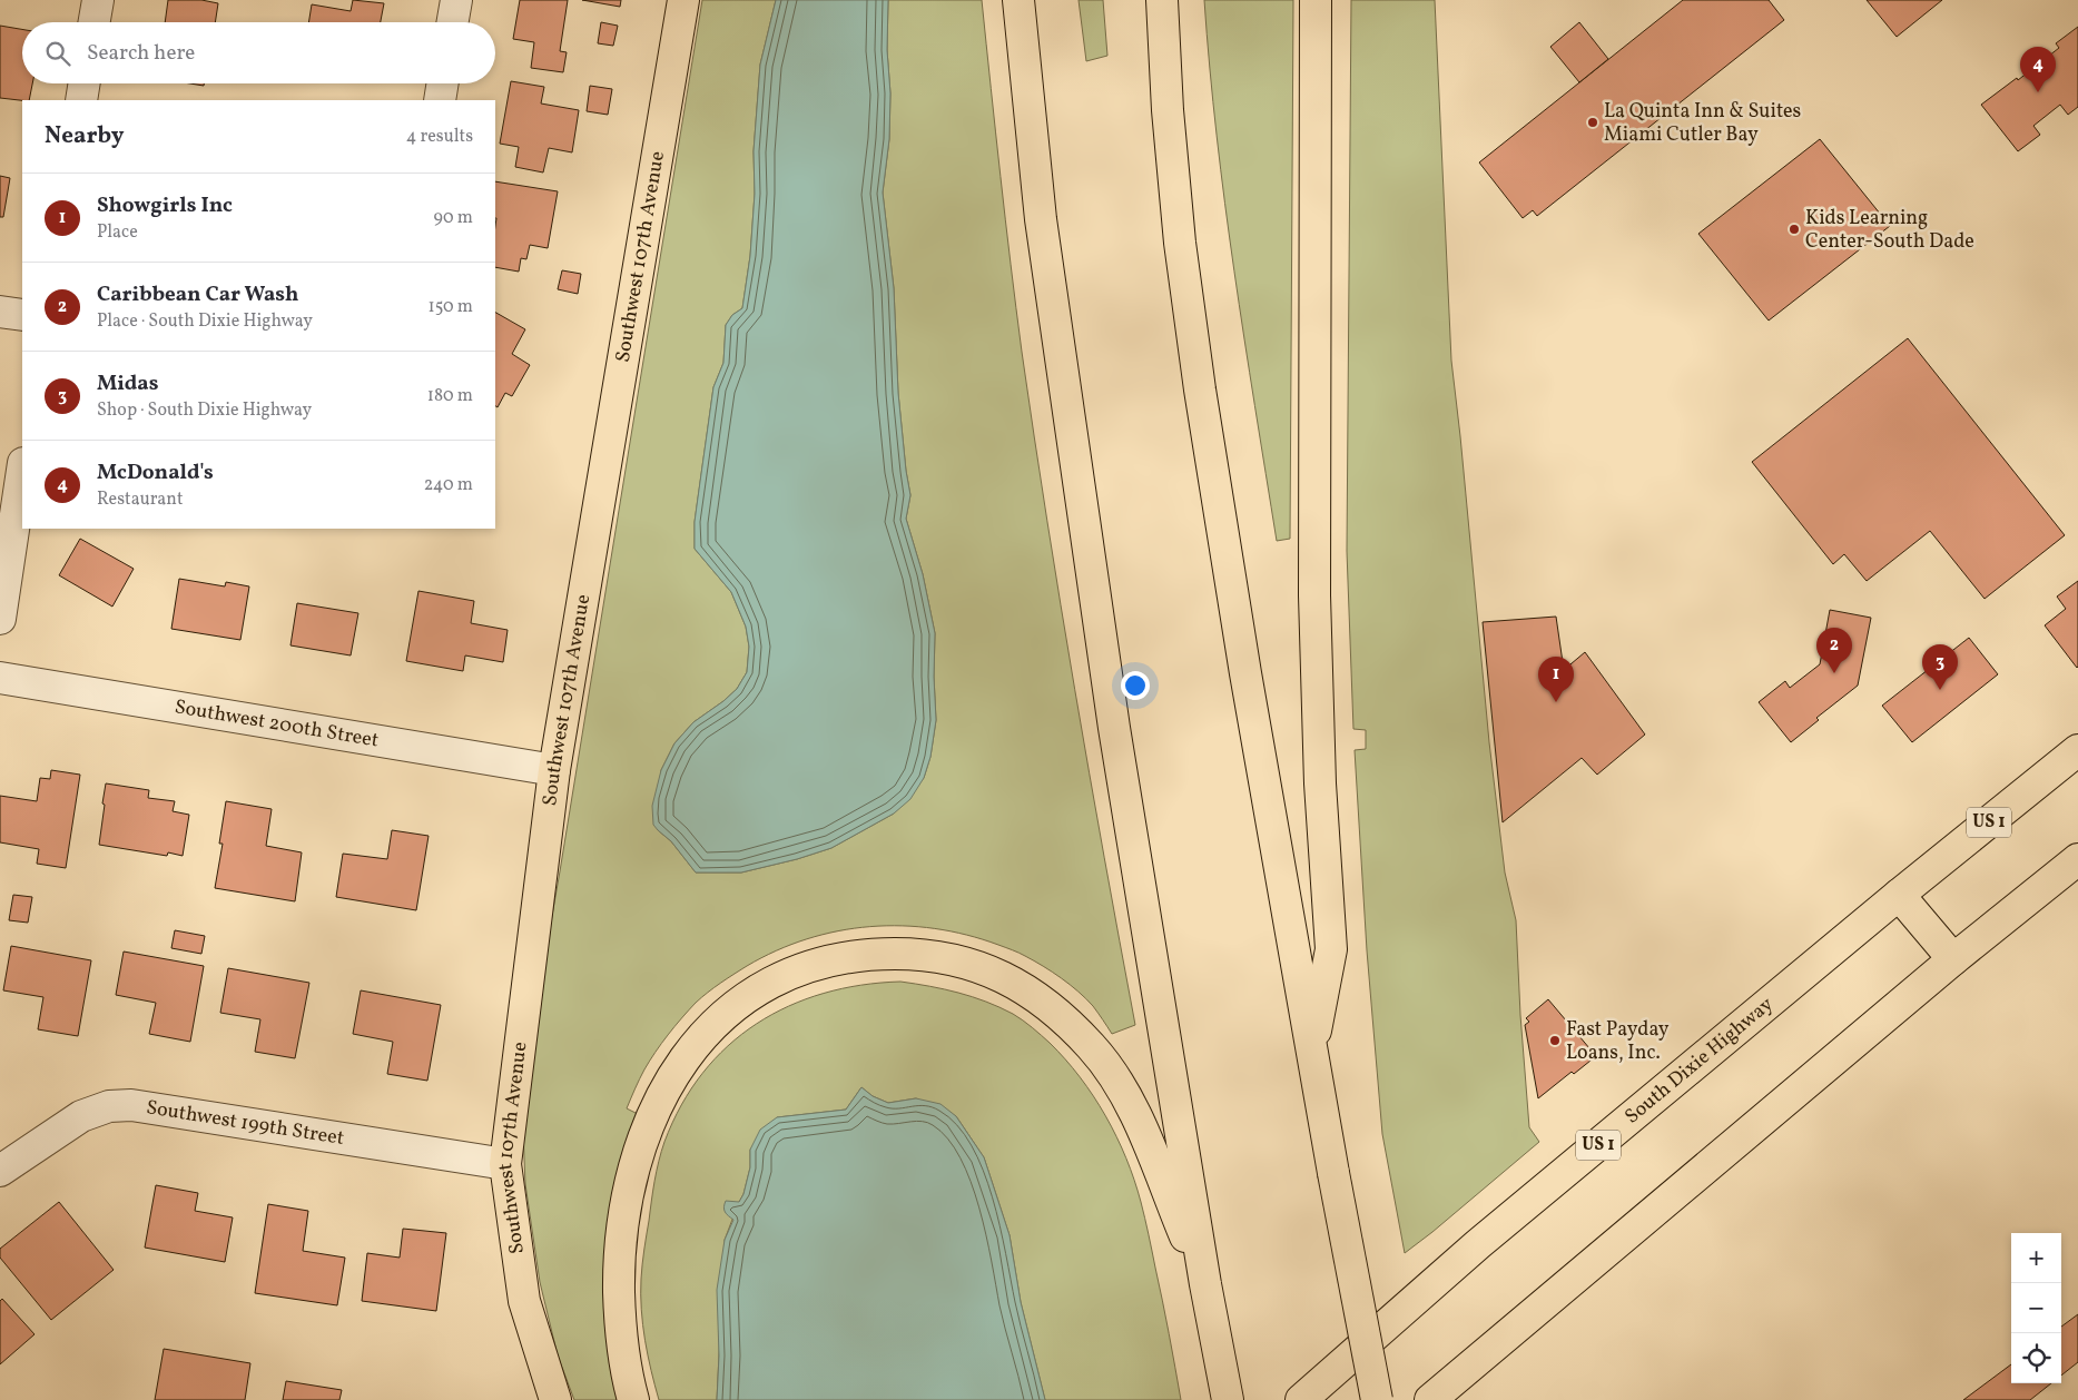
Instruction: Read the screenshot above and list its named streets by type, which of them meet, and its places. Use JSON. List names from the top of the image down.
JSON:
{
  "streets": {
    "main road": ["Southwest 107th Avenue", "US 1", "South Dixie Highway"],
    "street": ["Southwest 200th Street", "Southwest 199th Street"]
  },
  "crossings": [
    ["Southwest 107th Avenue", "Southwest 200th Street"],
    ["Southwest 107th Avenue", "Southwest 199th Street"]
  ],
  "places": ["La Quinta Inn & Suites Miami Cutler Bay", "Kids Learning Center-South Dade", "Fast Payday Loans, Inc."],
  "page": {
    "search": "Search here",
    "pins": [
      "4",
      "2",
      "3",
      "1"
    ],
    "heading": ["Nearby", "4 results"],
    "list": [
      {
        "mark": "1",
        "name": "Showgirls Inc",
        "note": "Place",
        "value": "90 m"
      },
      {
        "mark": "2",
        "name": "Caribbean Car Wash",
        "note": "Place · South Dixie Highway",
        "value": "150 m"
      },
      {
        "mark": "3",
        "name": "Midas",
        "note": "Shop · South Dixie Highway",
        "value": "180 m"
      },
      {
        "mark": "4",
        "name": "McDonald's",
        "note": "Restaurant",
        "value": "240 m"
      }
    ],
    "map_buttons": ["+", "−"]
  }
}
